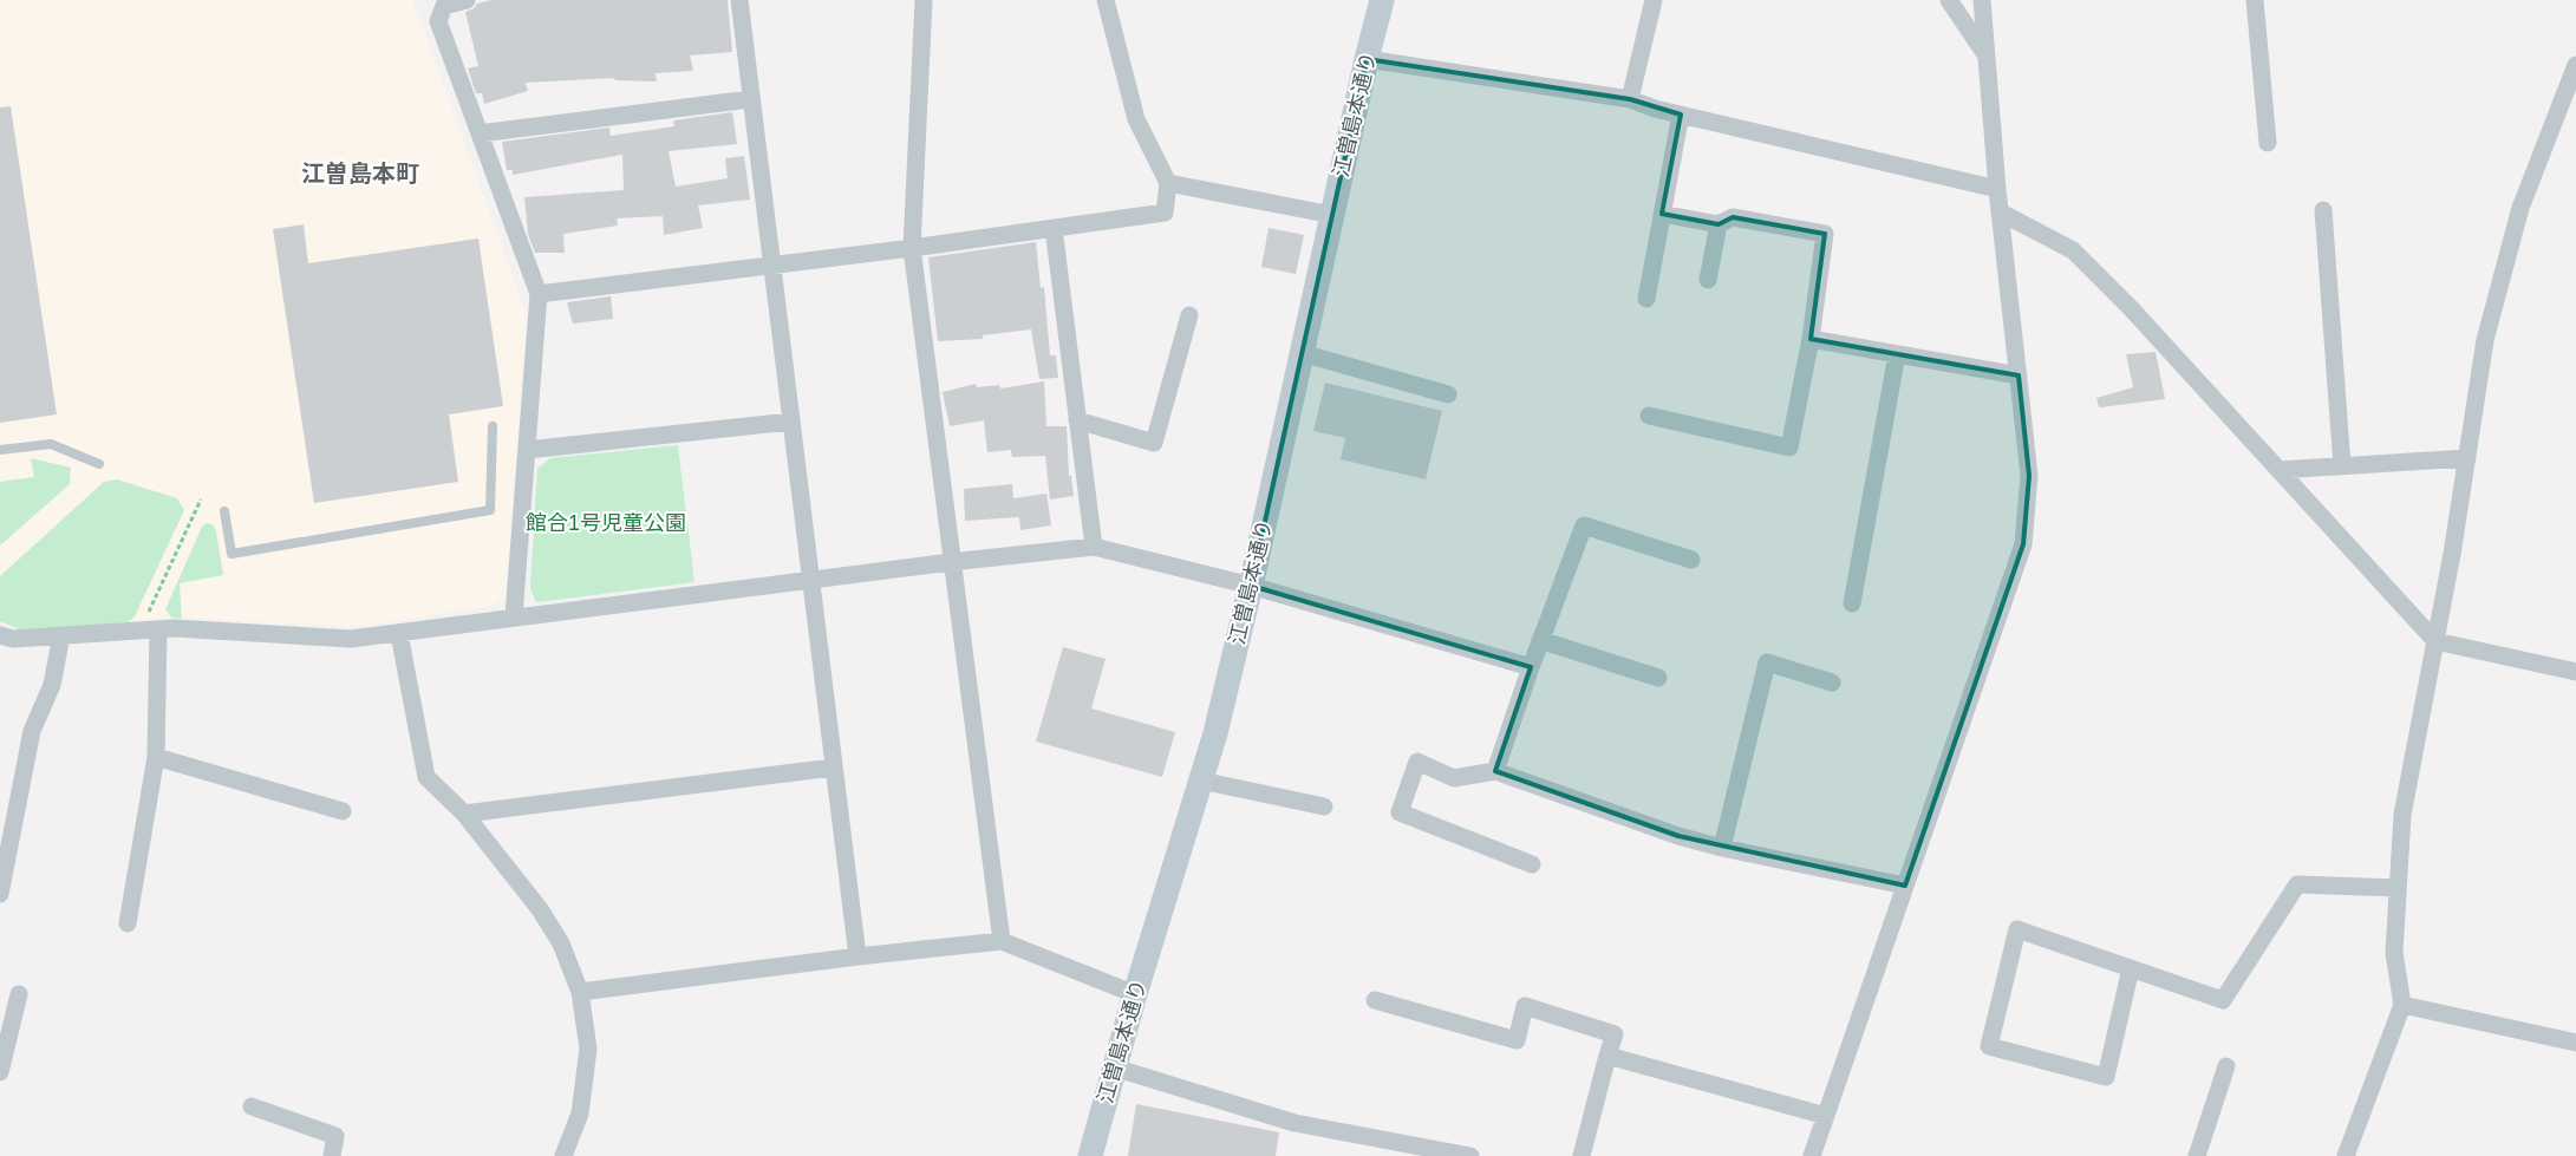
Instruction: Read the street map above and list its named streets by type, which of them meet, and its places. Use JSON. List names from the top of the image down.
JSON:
{
  "streets": {
    "street": ["江曽島本通り"]
  },
  "districts": ["江曽島本町"],
  "parks": ["館合1号児童公園"]
}
